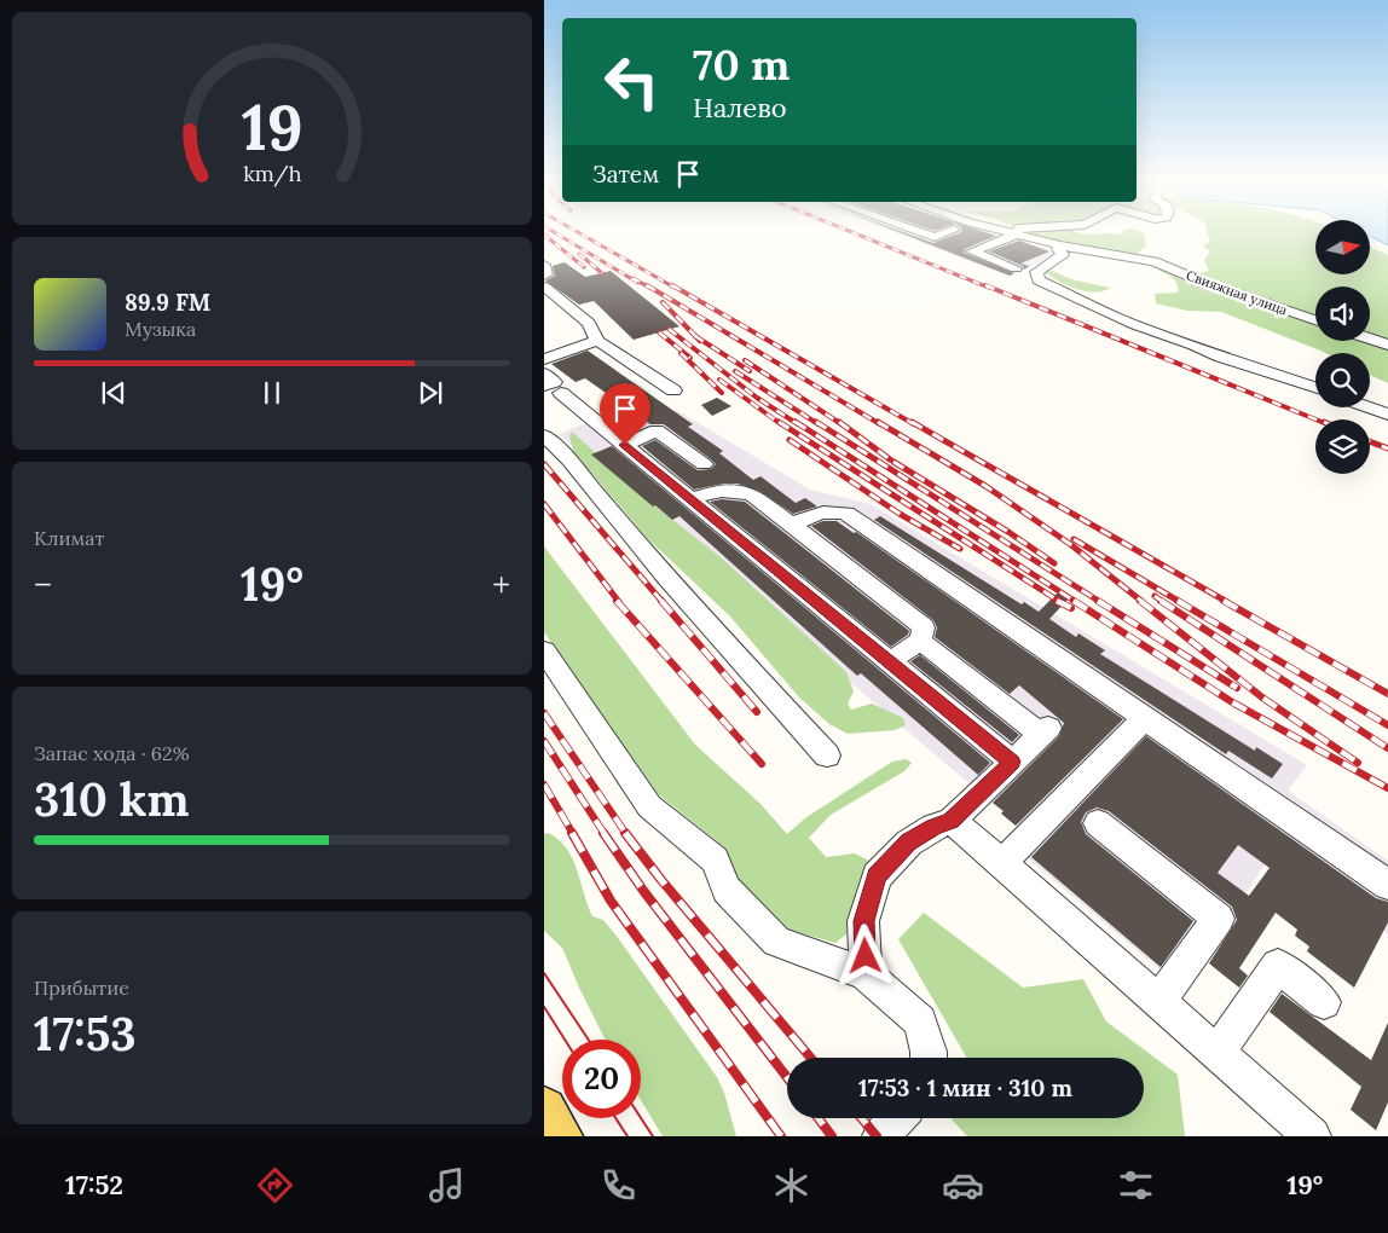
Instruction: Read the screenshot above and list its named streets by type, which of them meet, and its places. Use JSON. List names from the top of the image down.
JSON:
{
  "streets": {
    "street": ["Свияжная улица"]
  },
  "north": "right",
  "page": {
    "turn": ["70 m", "Налево"],
    "then": "Затем",
    "song": ["89.9 FM", "Музыка"],
    "tile": [
      "Климат",
      ["Запас хода · 62%", "310 km"],
      ["Прибытие", "17:53"]
    ],
    "heat": ["−", "19°", "+"],
    "limit": "20",
    "trip": "17:53 · 1 мин · 310 m",
    "tabs": ["17:52", "19°"],
    "gauge": ["19", "km/h"]
  }
}
